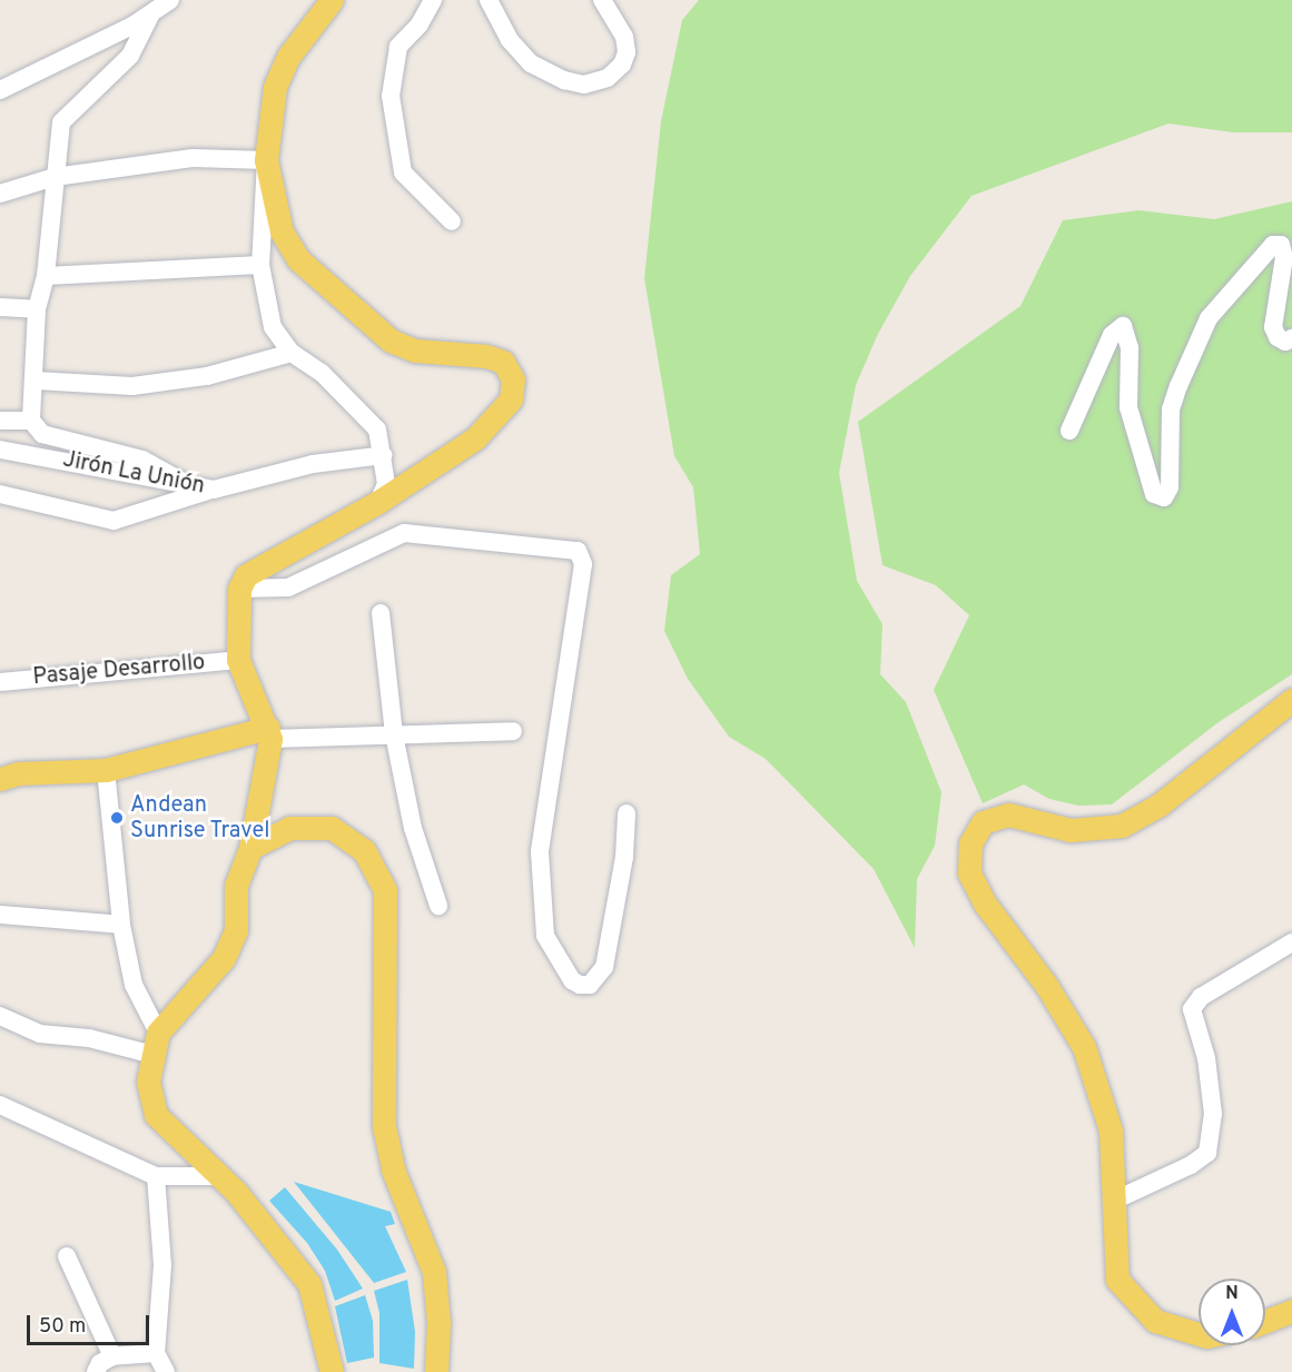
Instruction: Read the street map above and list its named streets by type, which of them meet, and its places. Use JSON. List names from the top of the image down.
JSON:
{
  "streets": {
    "street": ["Jirón La Unión", "Pasaje Desarrollo"]
  },
  "places": ["Andean Sunrise Travel"],
  "scale_bar": "50 m",
  "north": "top"
}
